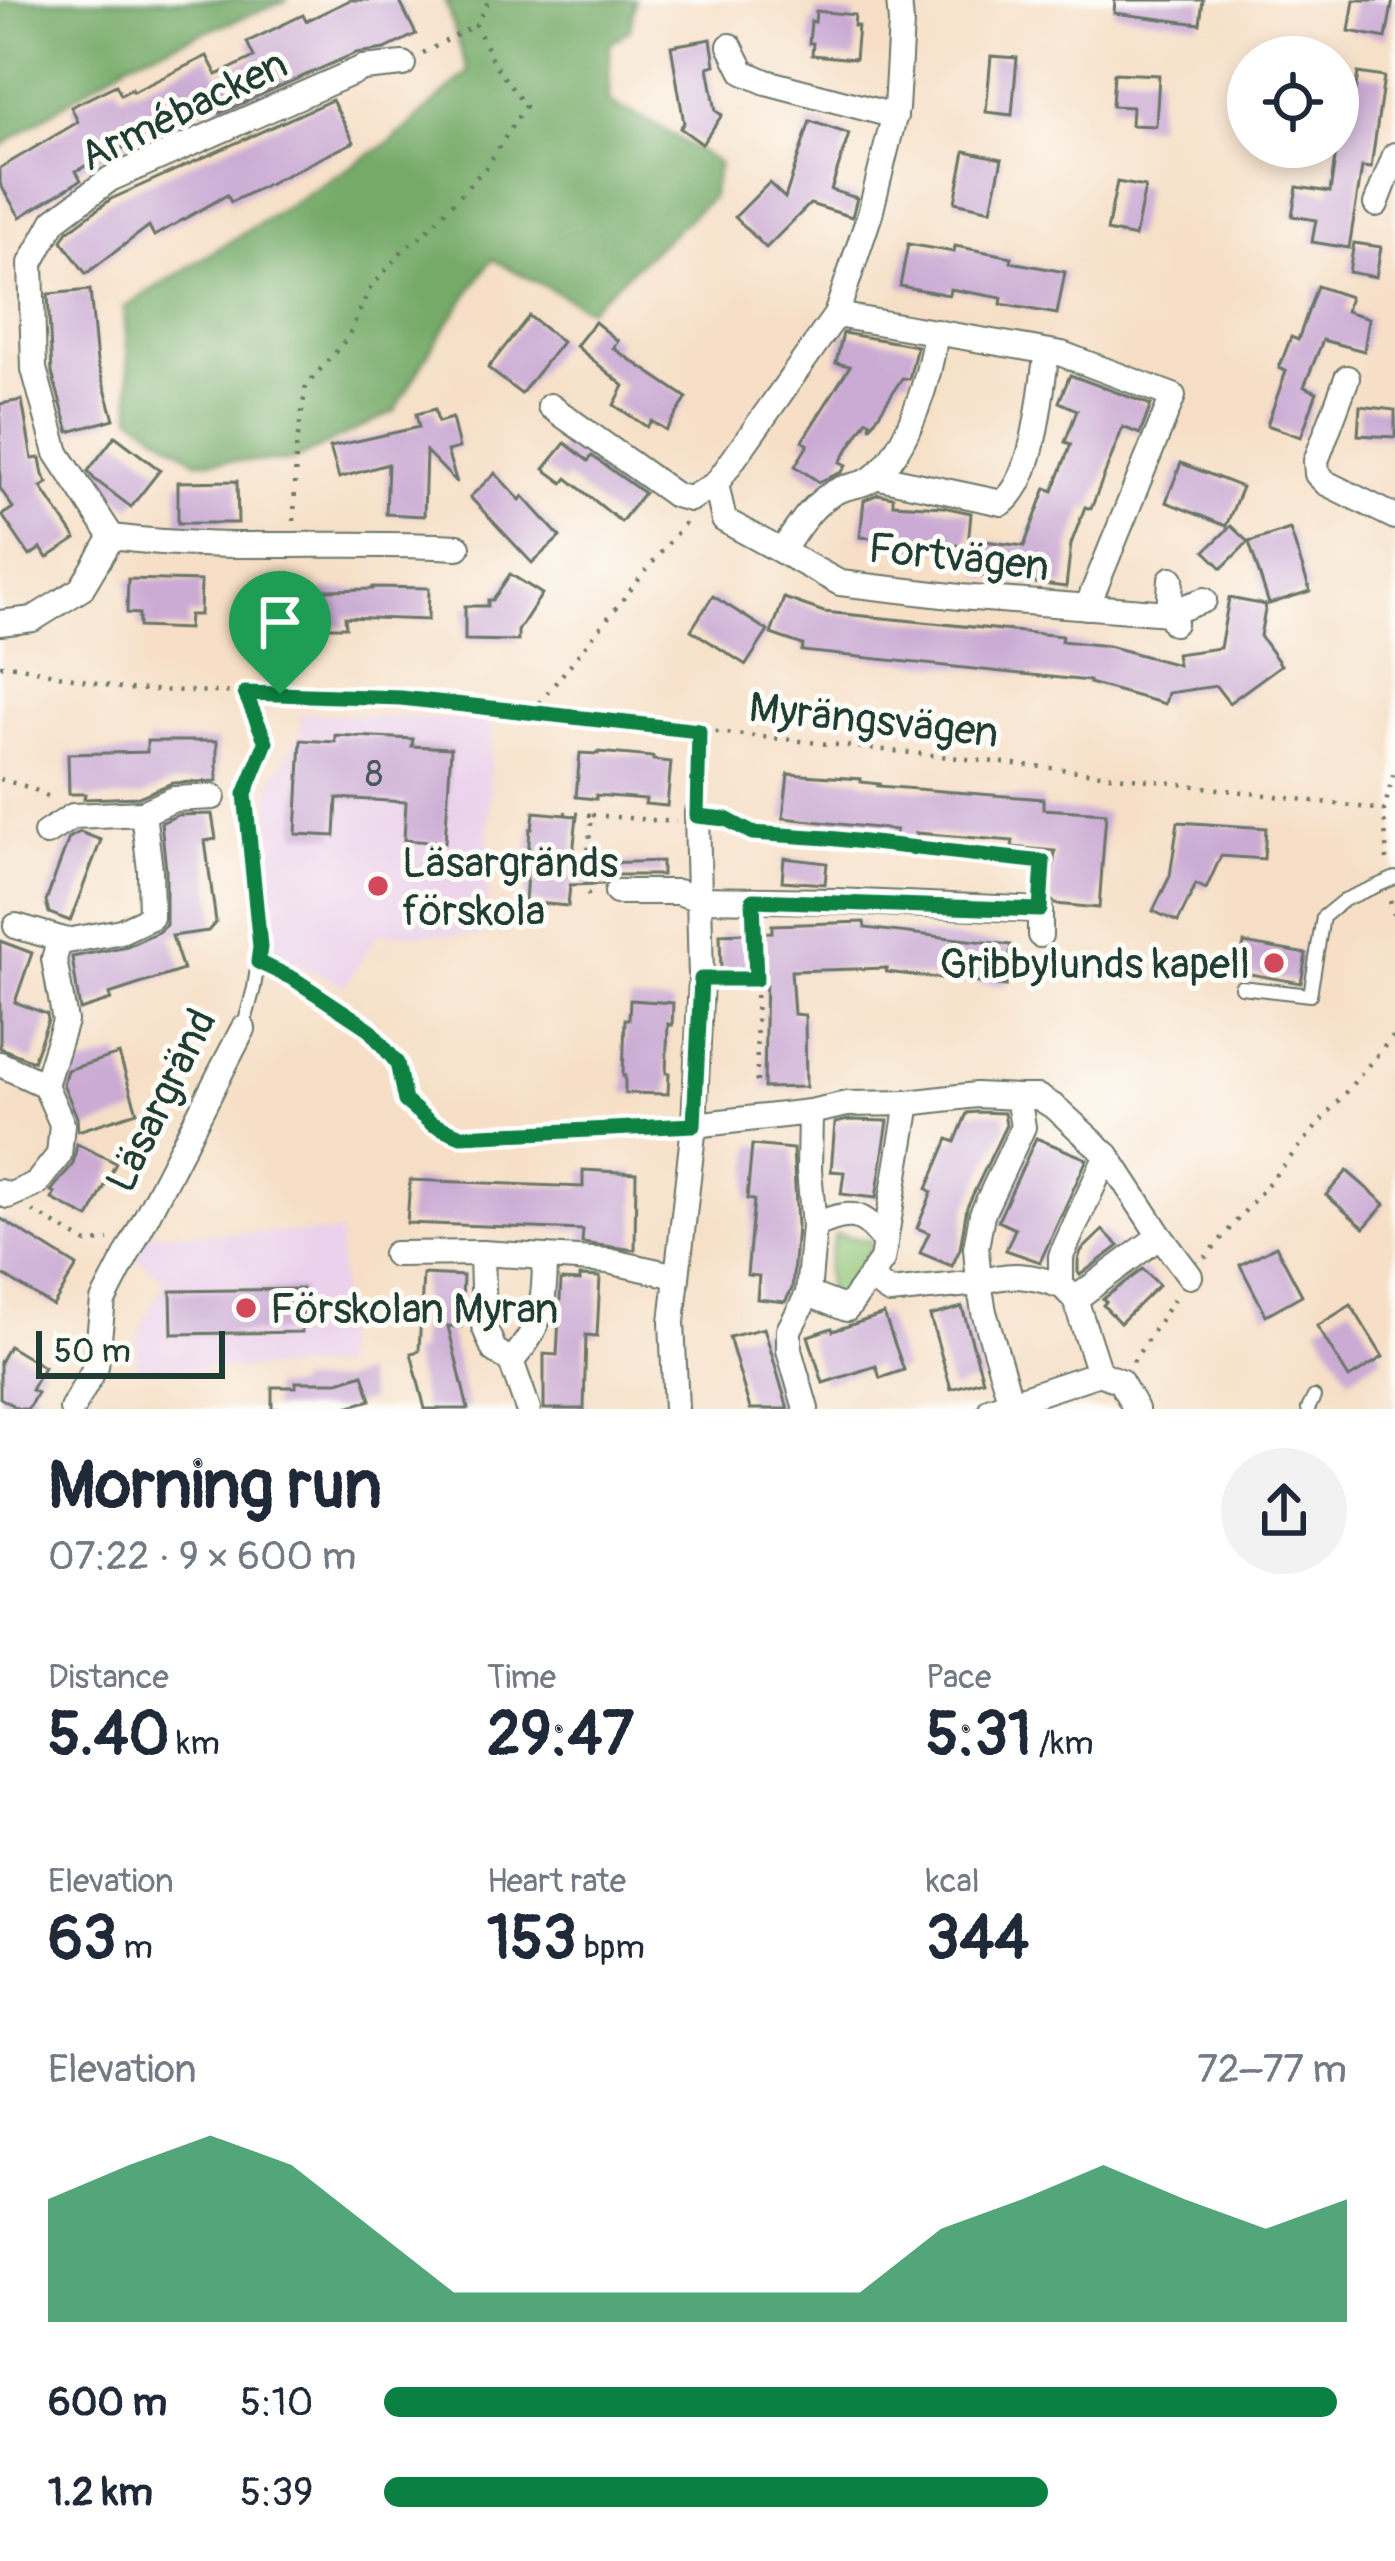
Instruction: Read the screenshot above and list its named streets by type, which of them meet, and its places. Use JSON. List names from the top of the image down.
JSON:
{
  "streets": {
    "street": ["Armébacken", "Fortvägen", "Läsargränd"],
    "path": ["Myrängsvägen"]
  },
  "places": ["Läsargränds förskola", "Gribbylunds kapell", "Förskolan Myran"],
  "house_numbers": ["8"],
  "scale_bar": "50 m",
  "page": {
    "scale": "50 m",
    "heading": ["Morning run", "07:22 · 9 × 600 m"],
    "stats": [
      ["Distance", "5.40 km"],
      ["Time", "29:47"],
      ["Pace", "5:31 /km"],
      ["Elevation", "63 m"],
      ["Heart rate", "153 bpm"],
      ["kcal", "344"]
    ],
    "chart": ["Elevation", "72–77 m"],
    "list": [
      {
        "name": "600 m",
        "note": "5:10"
      },
      {
        "name": "1.2 km",
        "note": "5:39"
      }
    ]
  }
}
